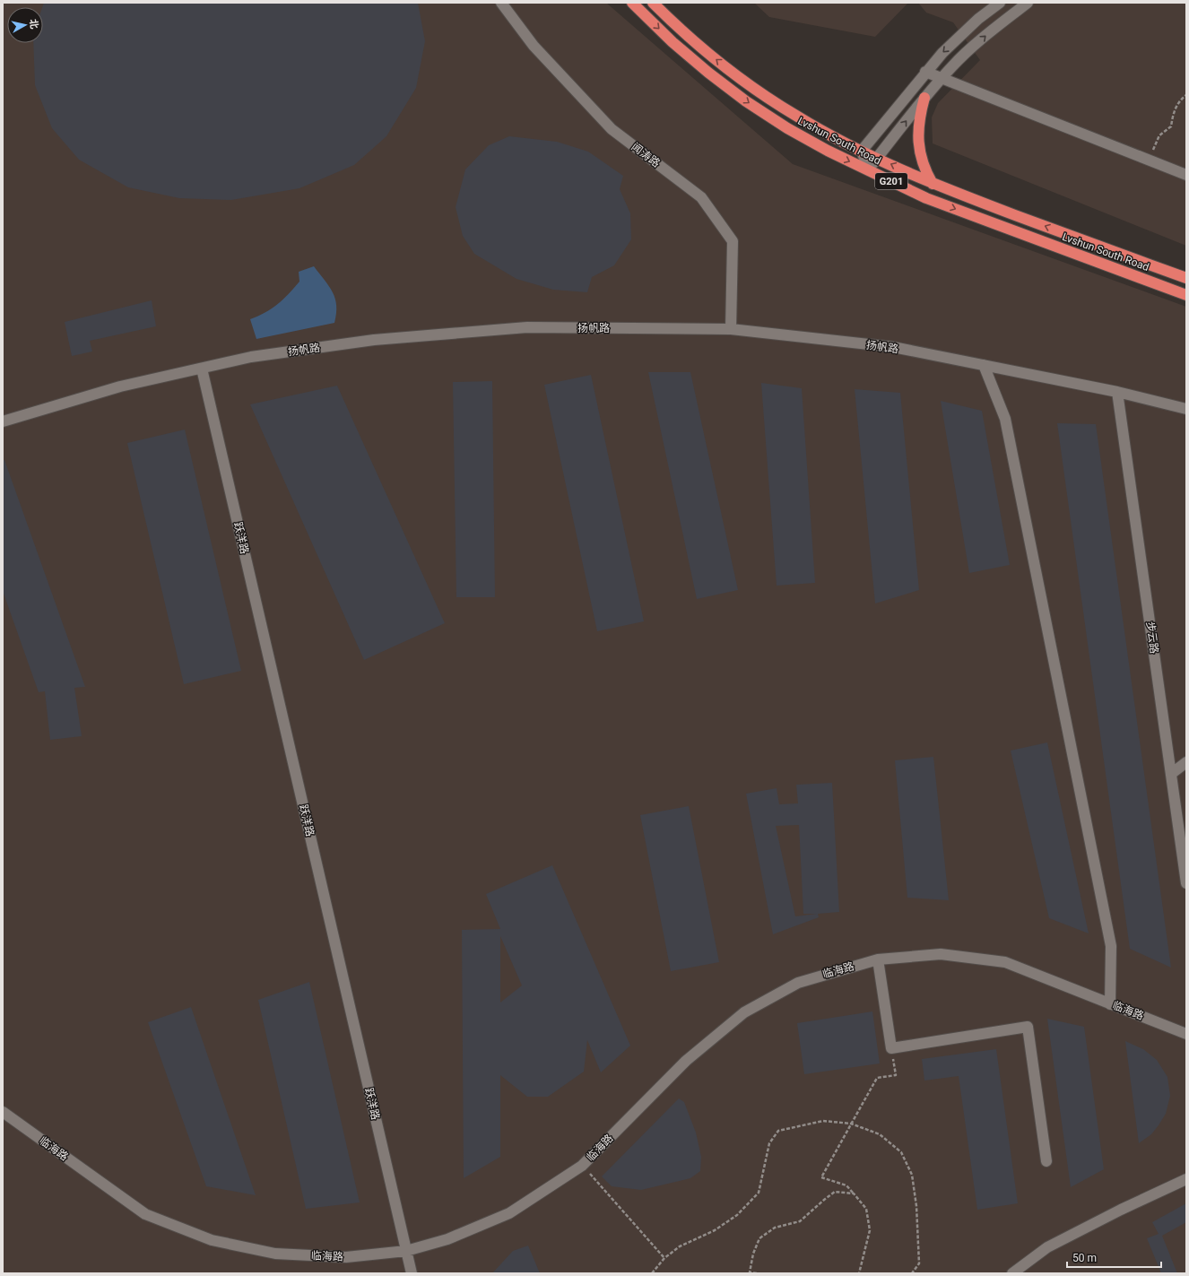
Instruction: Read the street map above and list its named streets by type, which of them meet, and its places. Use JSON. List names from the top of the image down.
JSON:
{
  "streets": {
    "highway": ["Lvshun South Road", "G201"],
    "street": [
      "闻涛路",
      "扬帆路",
      "跃洋路",
      "步云路",
      "临海路"
    ]
  },
  "crossings": [
    ["闻涛路", "扬帆路"],
    ["扬帆路", "跃洋路"],
    ["扬帆路", "步云路"],
    ["跃洋路", "临海路"]
  ],
  "scale_bar": "50 m",
  "north": "right"
}
